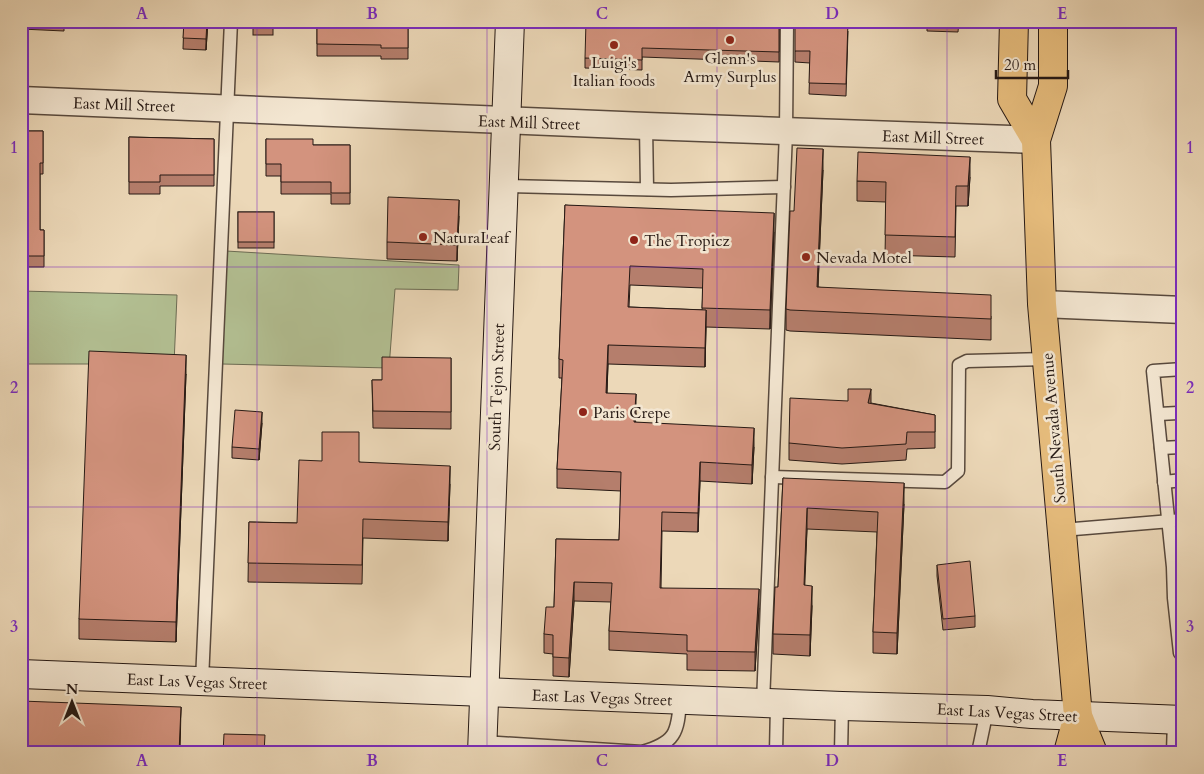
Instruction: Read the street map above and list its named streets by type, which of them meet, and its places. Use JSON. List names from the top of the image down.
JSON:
{
  "streets": {
    "main road": ["South Nevada Avenue"],
    "street": ["East Mill Street", "South Tejon Street", "East Las Vegas Street"]
  },
  "crossings": [
    ["East Mill Street", "South Tejon Street"],
    ["East Mill Street", "South Nevada Avenue"],
    ["South Tejon Street", "East Las Vegas Street"],
    ["South Nevada Avenue", "East Las Vegas Street"]
  ],
  "places": [
    "Glenn's Army Surplus",
    "Luigi's Italian foods",
    "NaturaLeaf",
    "The Tropicz",
    "Nevada Motel",
    "Paris Crepe"
  ],
  "scale_bar": "20 m",
  "north": "top",
  "grid": {
    "columns": [
      "A",
      "B",
      "C",
      "D",
      "E"
    ],
    "rows": ["1", "2", "3"]
  }
}
